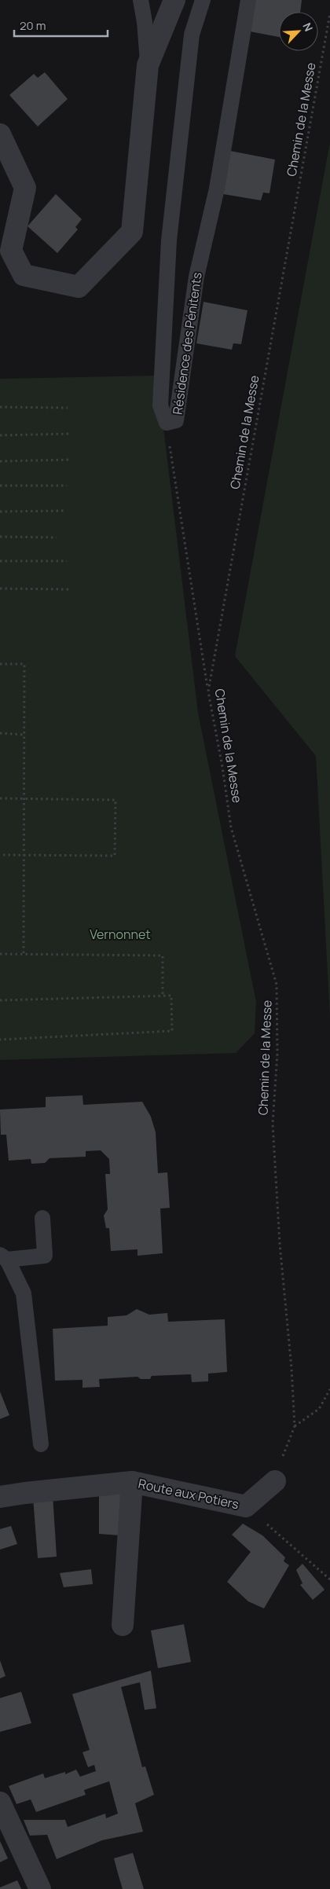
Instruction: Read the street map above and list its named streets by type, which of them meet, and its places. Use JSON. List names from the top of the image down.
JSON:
{
  "streets": {
    "street": ["Route aux Potiers"],
    "lane": ["Résidence des Pénitents"],
    "path": ["Chemin de la Messe"]
  },
  "crossings": [
    ["Chemin de la Messe", "Route aux Potiers"]
  ],
  "parks": ["Vernonnet"],
  "scale_bar": "20 m",
  "north": "top right"
}
